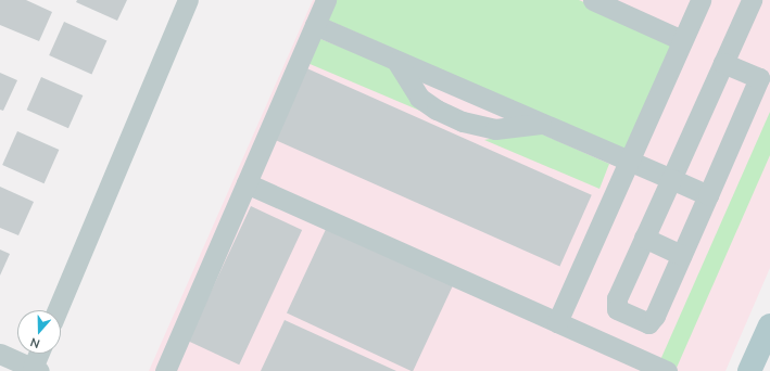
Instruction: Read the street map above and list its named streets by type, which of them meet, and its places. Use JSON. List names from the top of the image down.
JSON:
{
  "north": "bottom"
}
